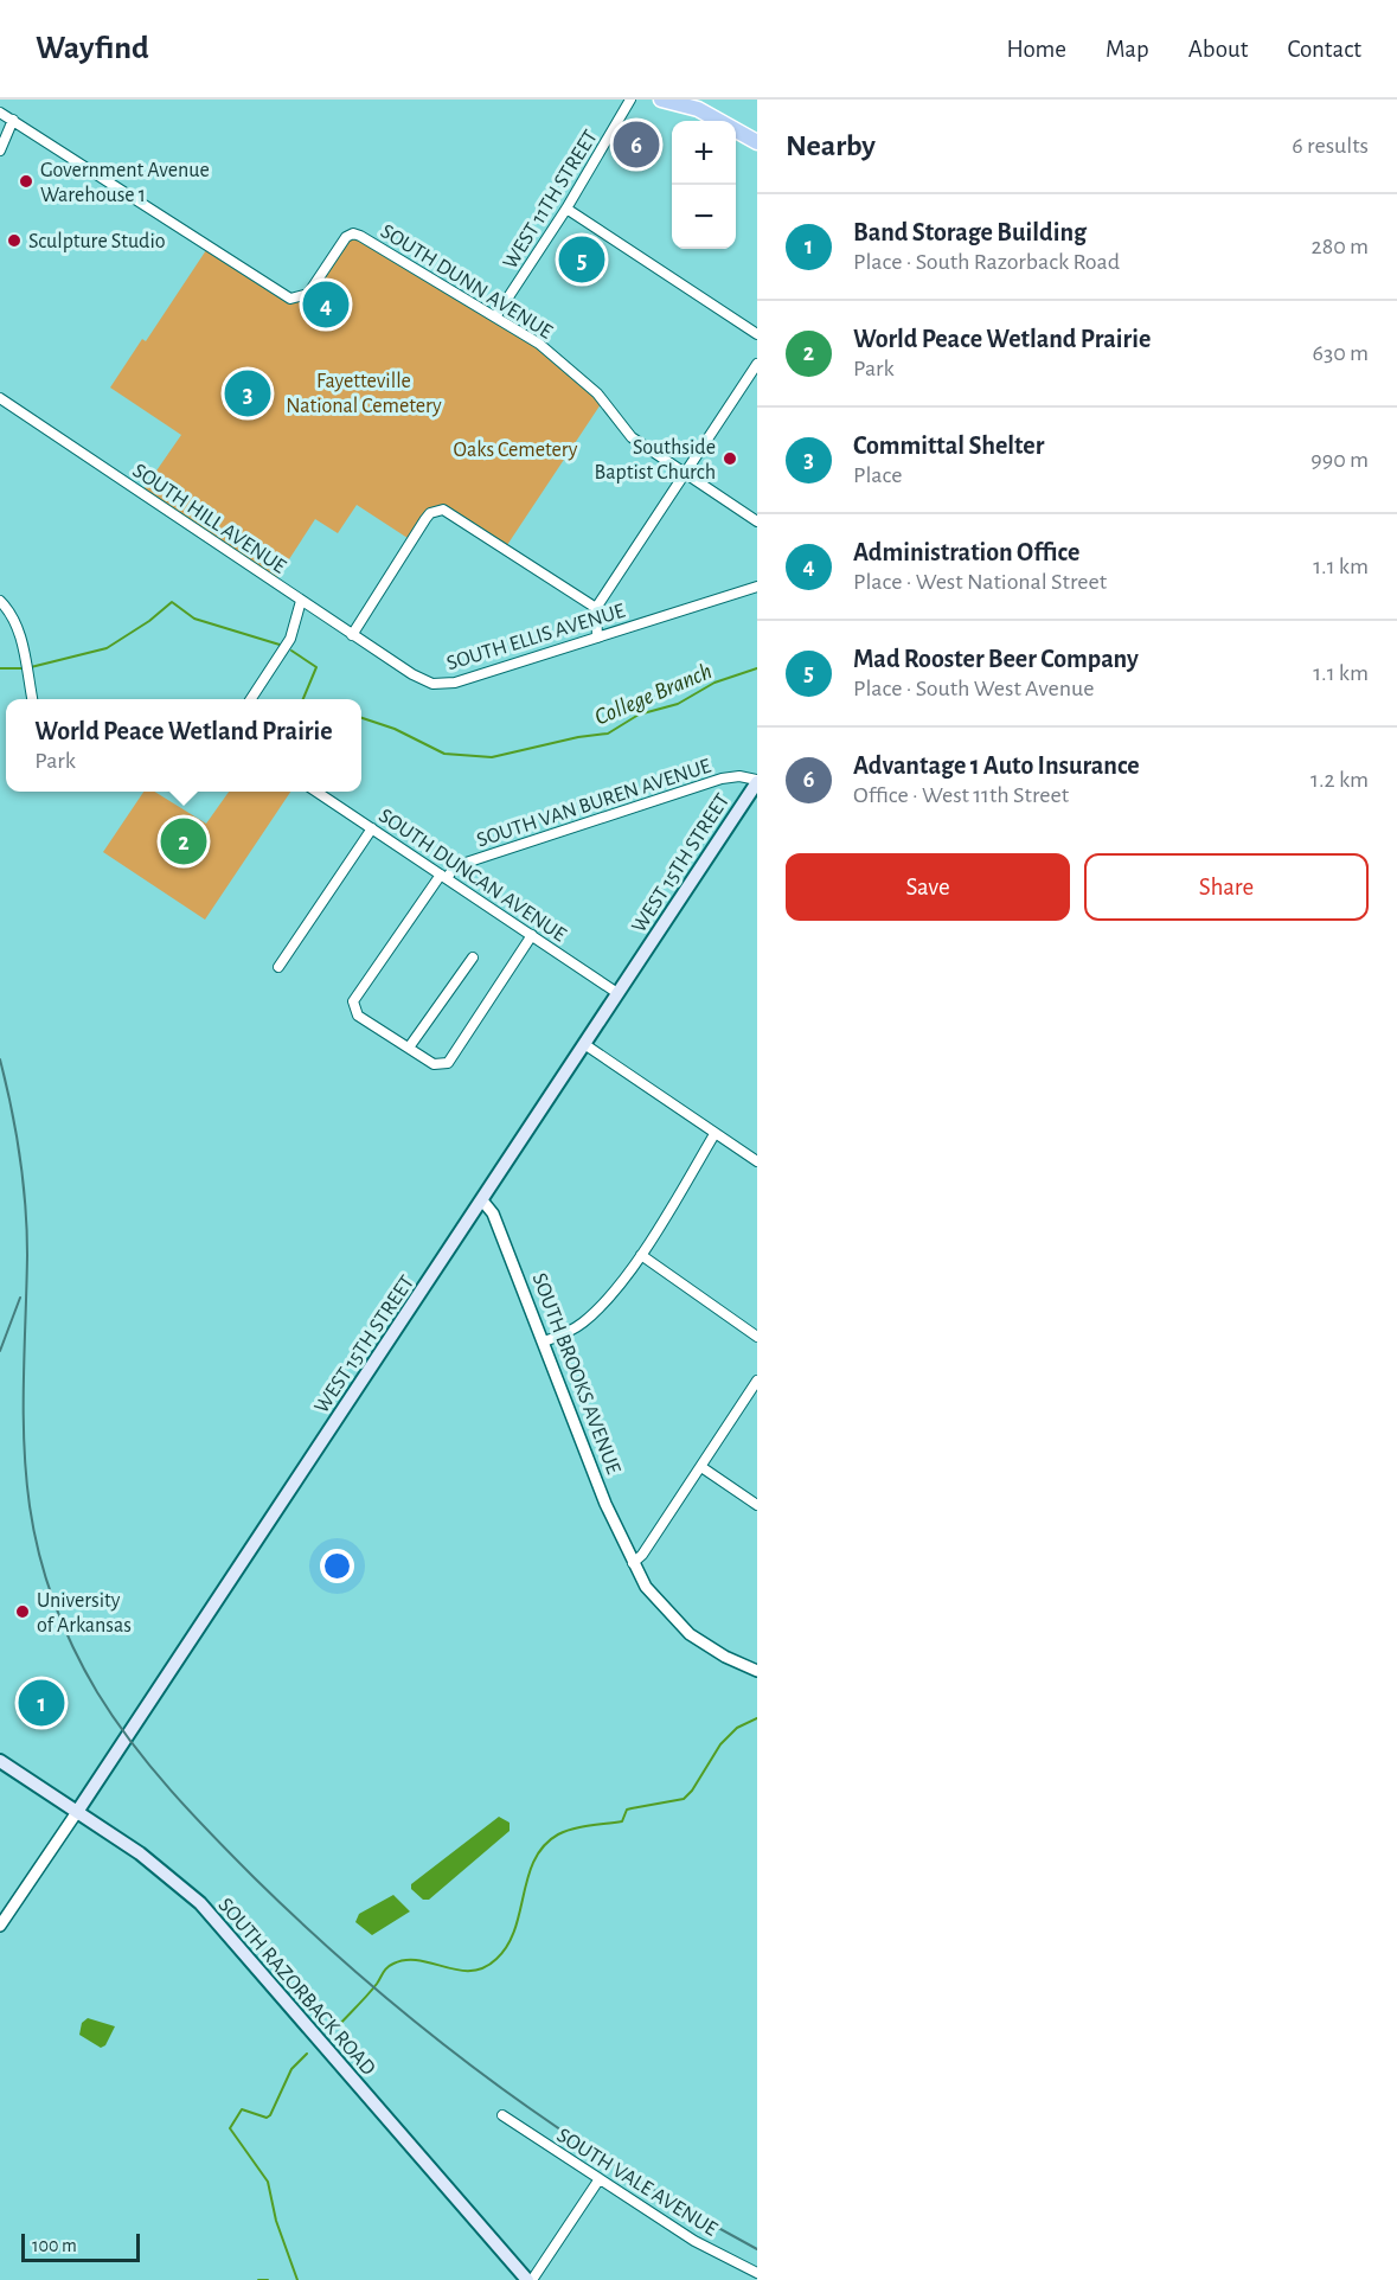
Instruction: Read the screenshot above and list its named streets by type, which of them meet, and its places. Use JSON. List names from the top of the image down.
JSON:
{
  "streets": {
    "main road": ["WEST 15TH STREET", "SOUTH RAZORBACK ROAD"],
    "street": [
      "WEST 11TH STREET",
      "SOUTH DUNN AVENUE",
      "SOUTH HILL AVENUE",
      "SOUTH ELLIS AVENUE",
      "SOUTH VAN BUREN AVENUE",
      "SOUTH DUNCAN AVENUE",
      "SOUTH BROOKS AVENUE",
      "SOUTH VALE AVENUE"
    ]
  },
  "crossings": [
    ["WEST 11TH STREET", "SOUTH DUNN AVENUE"],
    ["SOUTH HILL AVENUE", "SOUTH ELLIS AVENUE"],
    ["SOUTH VAN BUREN AVENUE", "WEST 15TH STREET"],
    ["SOUTH VAN BUREN AVENUE", "SOUTH DUNCAN AVENUE"],
    ["WEST 15TH STREET", "SOUTH DUNCAN AVENUE"],
    ["WEST 15TH STREET", "SOUTH BROOKS AVENUE"],
    ["WEST 15TH STREET", "SOUTH RAZORBACK ROAD"]
  ],
  "water": ["College Branch"],
  "parks": ["Fayetteville National Cemetery", "Oaks Cemetery"],
  "places": [
    "Government Avenue Warehouse 1",
    "Sculpture Studio",
    "Southside Baptist Church",
    "University of Arkansas"
  ],
  "scale_bar": "100 m",
  "page": {
    "header": "Wayfind",
    "nav": [
      "Home",
      "Map",
      "About",
      "Contact"
    ],
    "heading": ["Nearby", "6 results"],
    "pins": [
      "6",
      "5",
      "4",
      "3",
      "2",
      "1"
    ],
    "map_buttons": ["+", "−"],
    "list": [
      {
        "mark": "1",
        "name": "Band Storage Building",
        "note": "Place · South Razorback Road",
        "value": "280 m"
      },
      {
        "mark": "2",
        "name": "World Peace Wetland Prairie",
        "note": "Park",
        "value": "630 m"
      },
      {
        "mark": "3",
        "name": "Committal Shelter",
        "note": "Place",
        "value": "990 m"
      },
      {
        "mark": "4",
        "name": "Administration Office",
        "note": "Place · West National Street",
        "value": "1.1 km"
      },
      {
        "mark": "5",
        "name": "Mad Rooster Beer Company",
        "note": "Place · South West Avenue",
        "value": "1.1 km"
      },
      {
        "mark": "6",
        "name": "Advantage 1 Auto Insurance",
        "note": "Office · West 11th Street",
        "value": "1.2 km"
      }
    ],
    "popup": ["World Peace Wetland Prairie", "Park"],
    "buttons": ["Save", "Share"],
    "scale": "100 m"
  }
}
